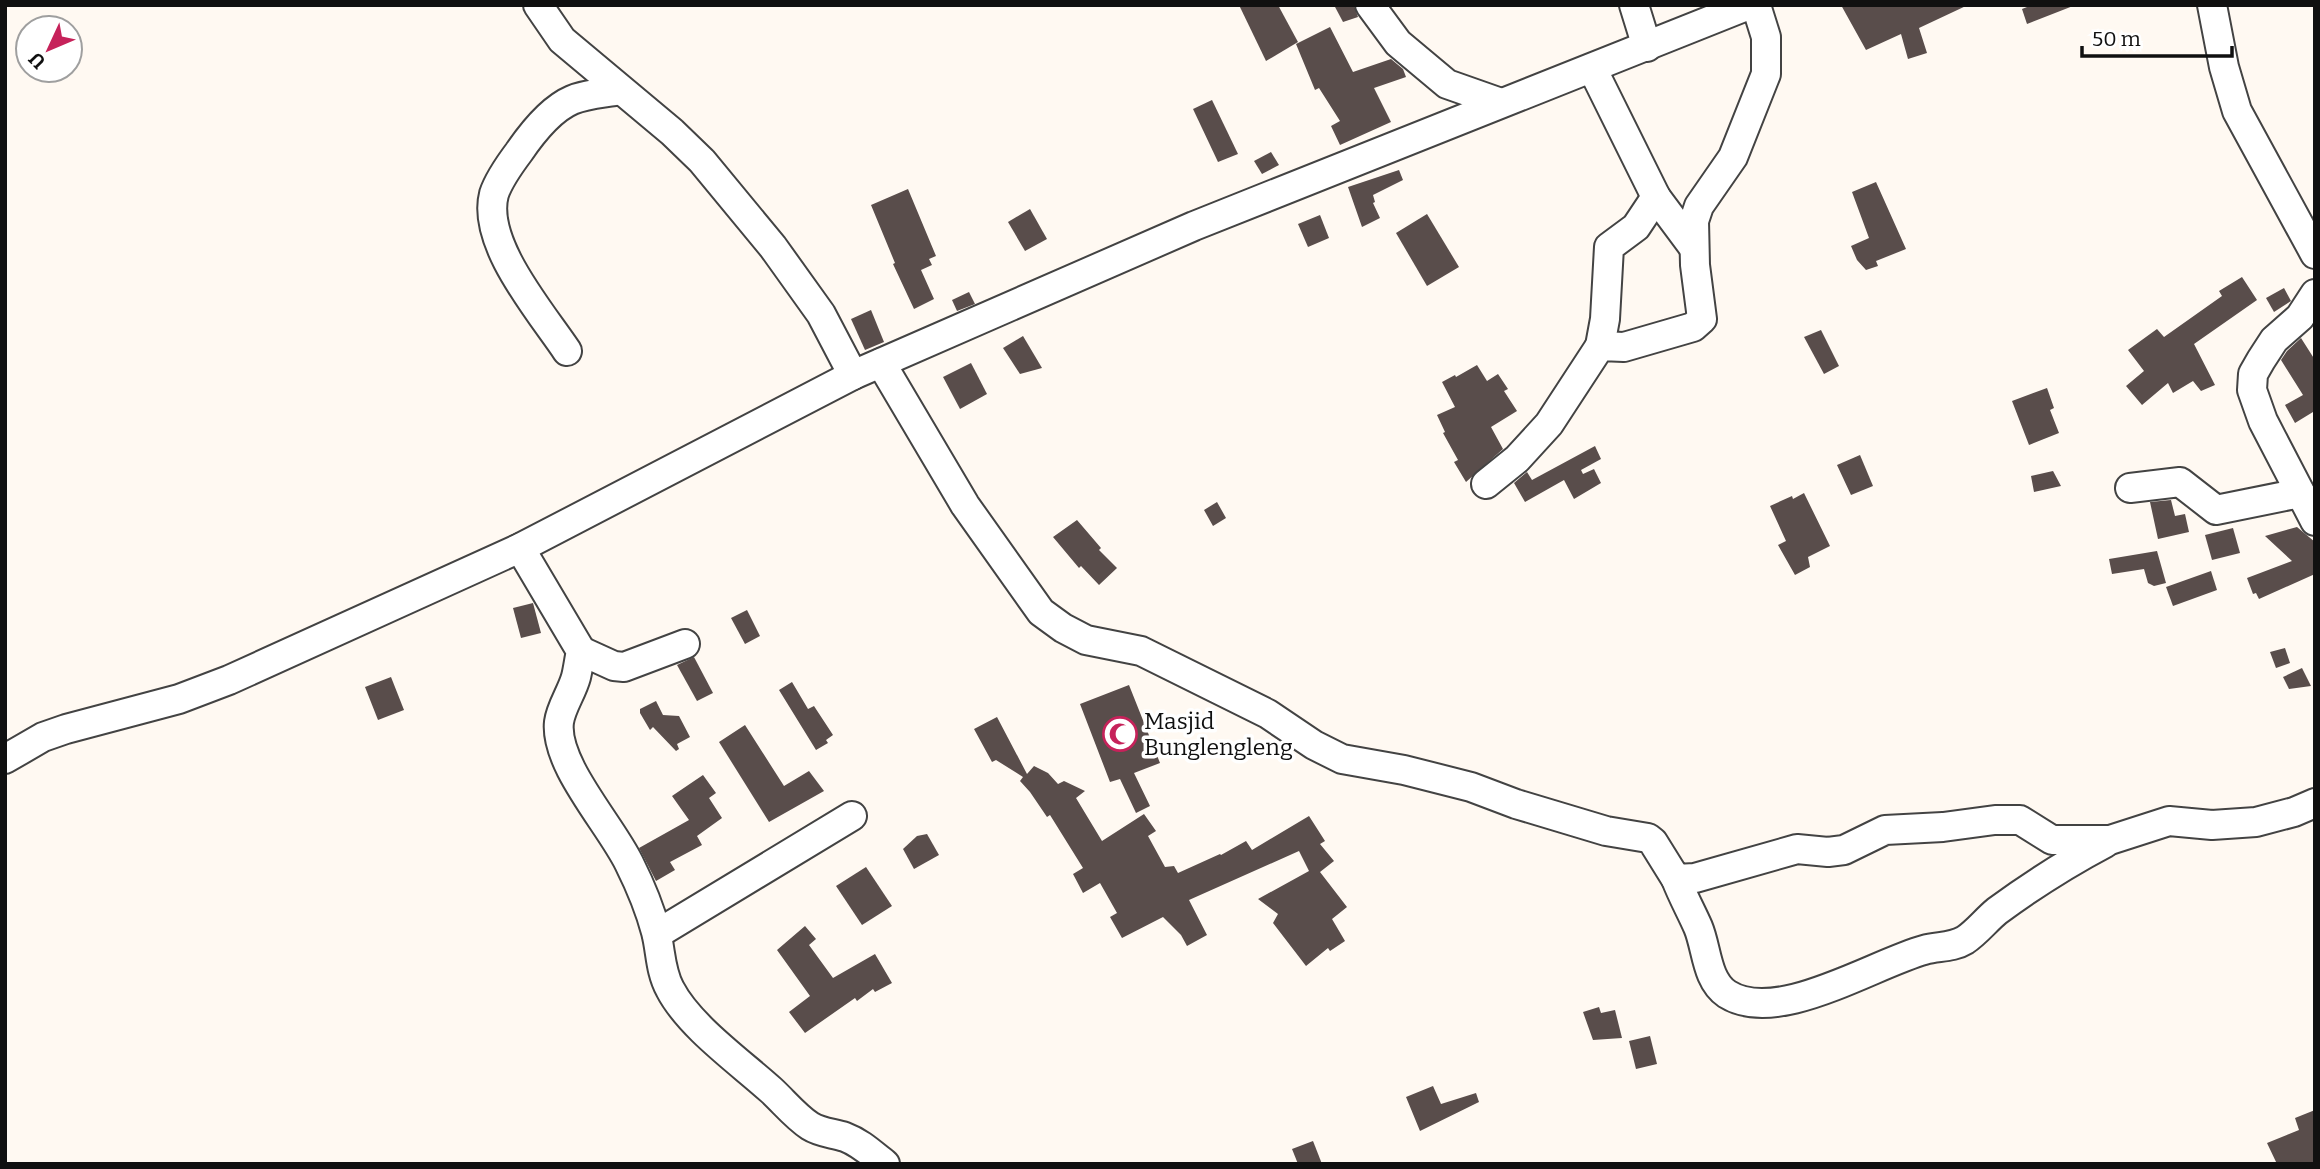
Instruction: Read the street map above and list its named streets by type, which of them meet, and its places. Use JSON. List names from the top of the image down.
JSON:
{
  "places": {
    "mosque": ["Masjid Bunglengleng"]
  },
  "scale_bar": "50 m",
  "north": "bottom left"
}
